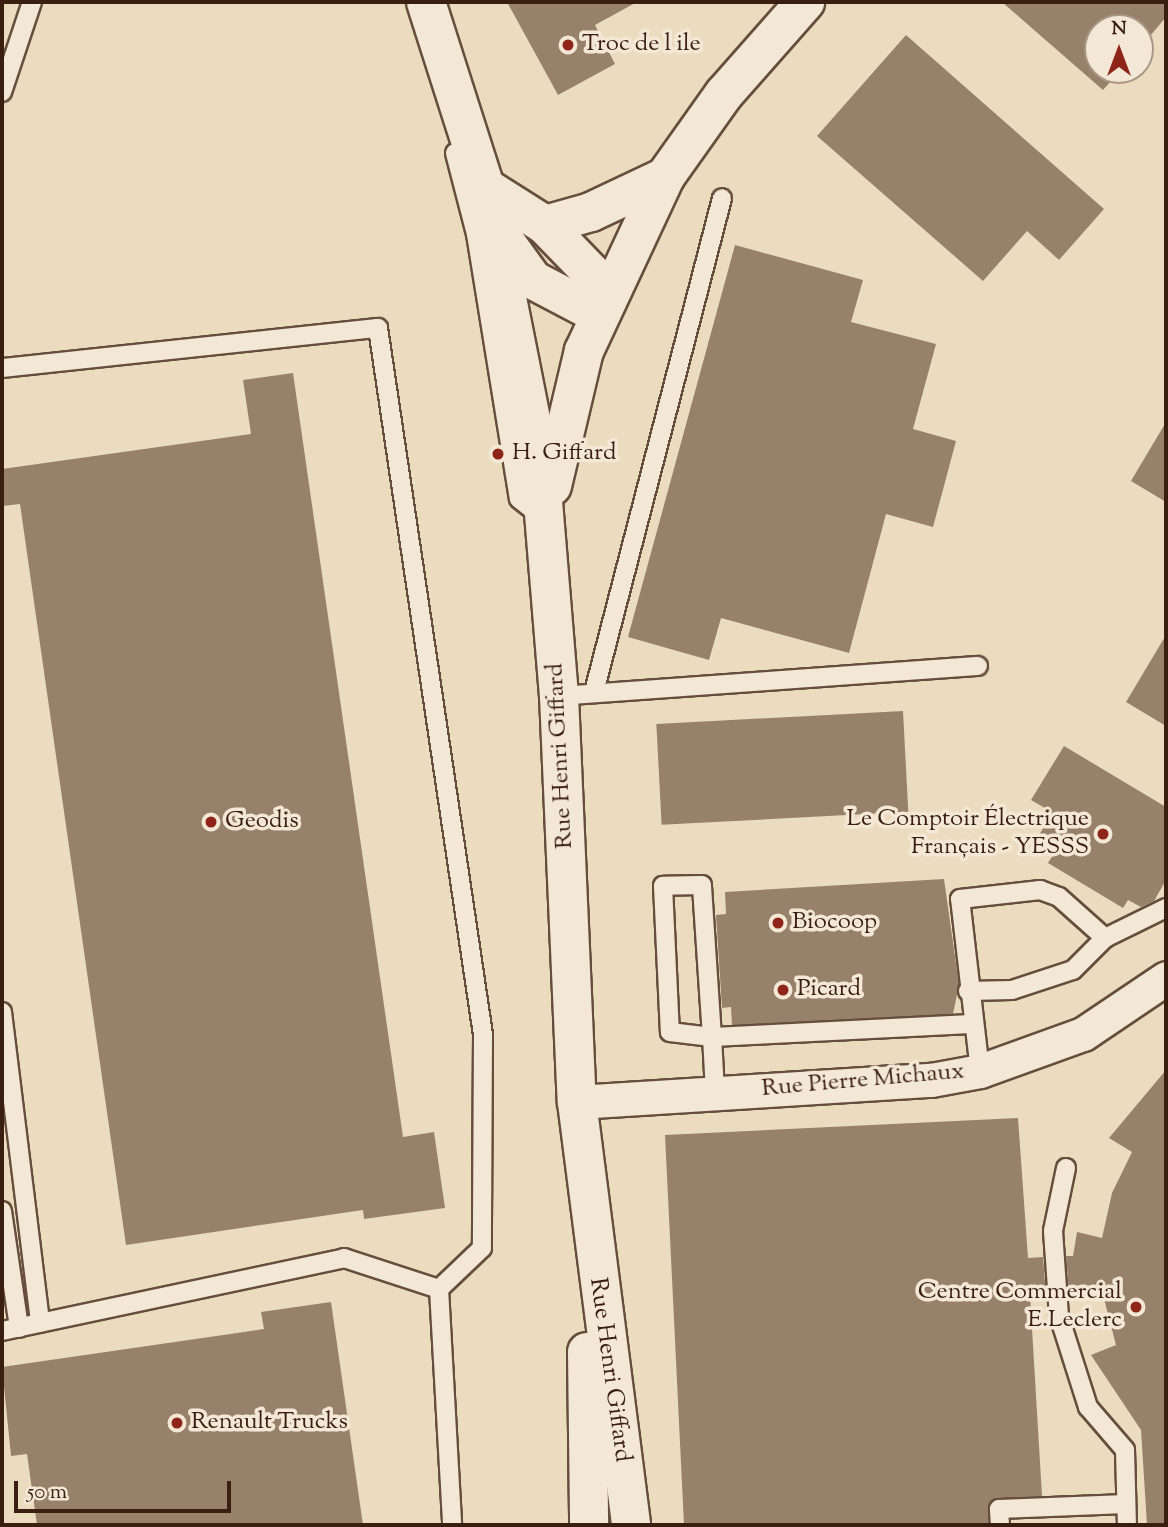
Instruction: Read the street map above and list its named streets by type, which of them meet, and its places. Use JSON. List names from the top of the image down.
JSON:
{
  "streets": {
    "street": ["Rue Henri Giffard", "Rue Pierre Michaux"]
  },
  "crossings": [
    ["Rue Henri Giffard", "Rue Pierre Michaux"]
  ],
  "places": [
    "Troc de l ile",
    "H. Giffard",
    "Geodis",
    "Le Comptoir Électrique Français - YESSS",
    "Biocoop",
    "Picard",
    "Centre Commercial E.Leclerc",
    "Renault Trucks"
  ],
  "scale_bar": "50 m",
  "north": "top"
}
